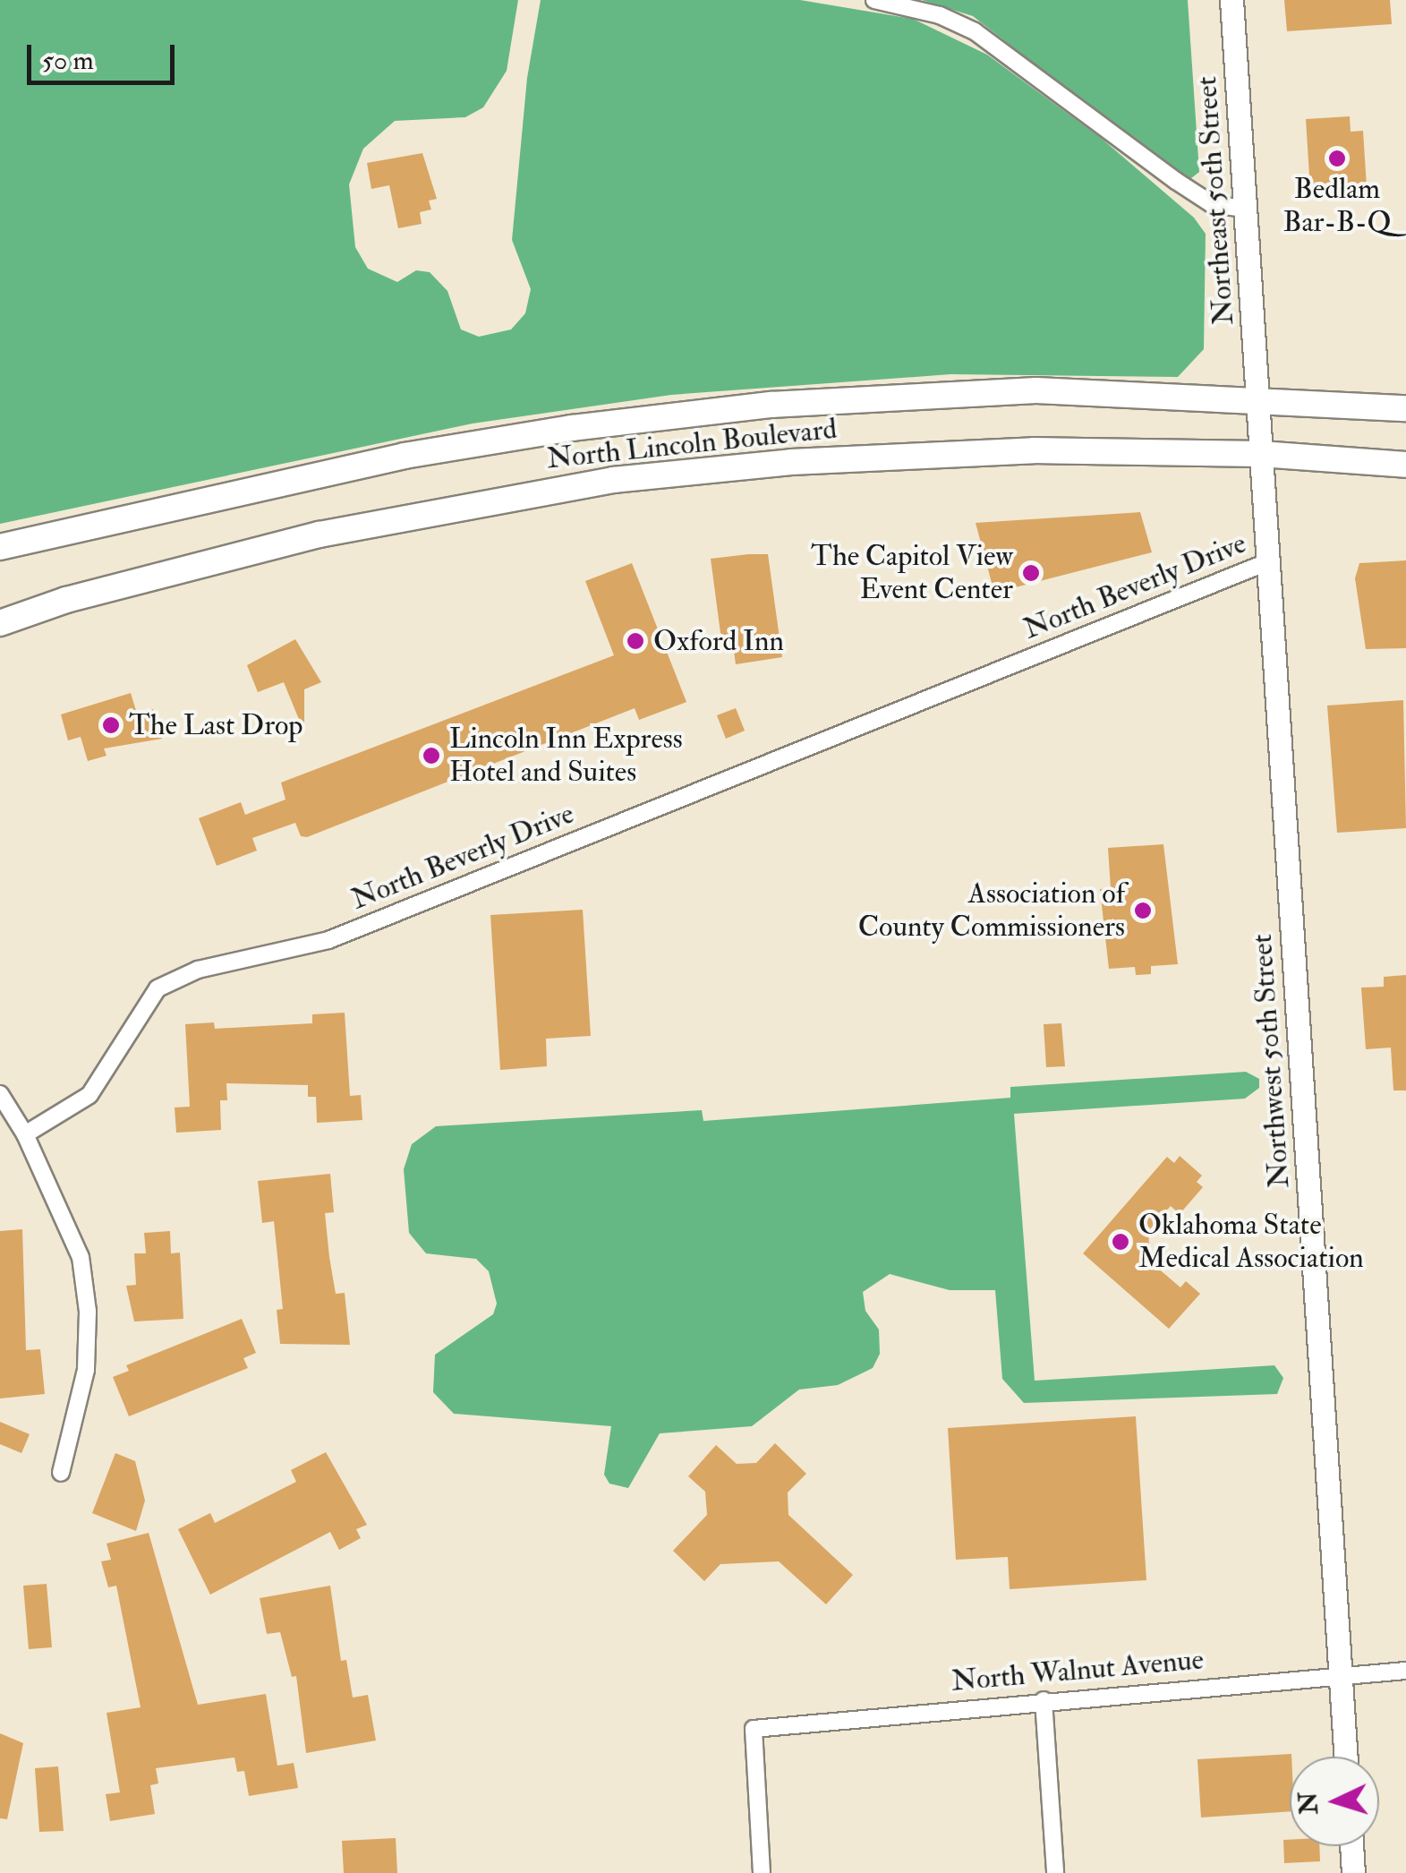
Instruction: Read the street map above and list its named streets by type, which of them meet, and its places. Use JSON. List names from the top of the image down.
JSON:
{
  "streets": {
    "main road": ["Northeast 50th Street", "North Lincoln Boulevard", "Northwest 50th Street"],
    "street": ["North Beverly Drive", "North Walnut Avenue"]
  },
  "crossings": [
    ["Northeast 50th Street", "North Lincoln Boulevard"],
    ["Northeast 50th Street", "Northwest 50th Street"],
    ["North Lincoln Boulevard", "Northwest 50th Street"],
    ["North Beverly Drive", "Northwest 50th Street"],
    ["Northwest 50th Street", "North Walnut Avenue"]
  ],
  "places": [
    "Bedlam Bar-B-Q",
    "The Capitol View Event Center",
    "Oxford Inn",
    "The Last Drop",
    "Lincoln Inn Express Hotel and Suites",
    "Association of County Commissioners",
    "Oklahoma State Medical Association"
  ],
  "scale_bar": "50 m",
  "north": "left"
}
